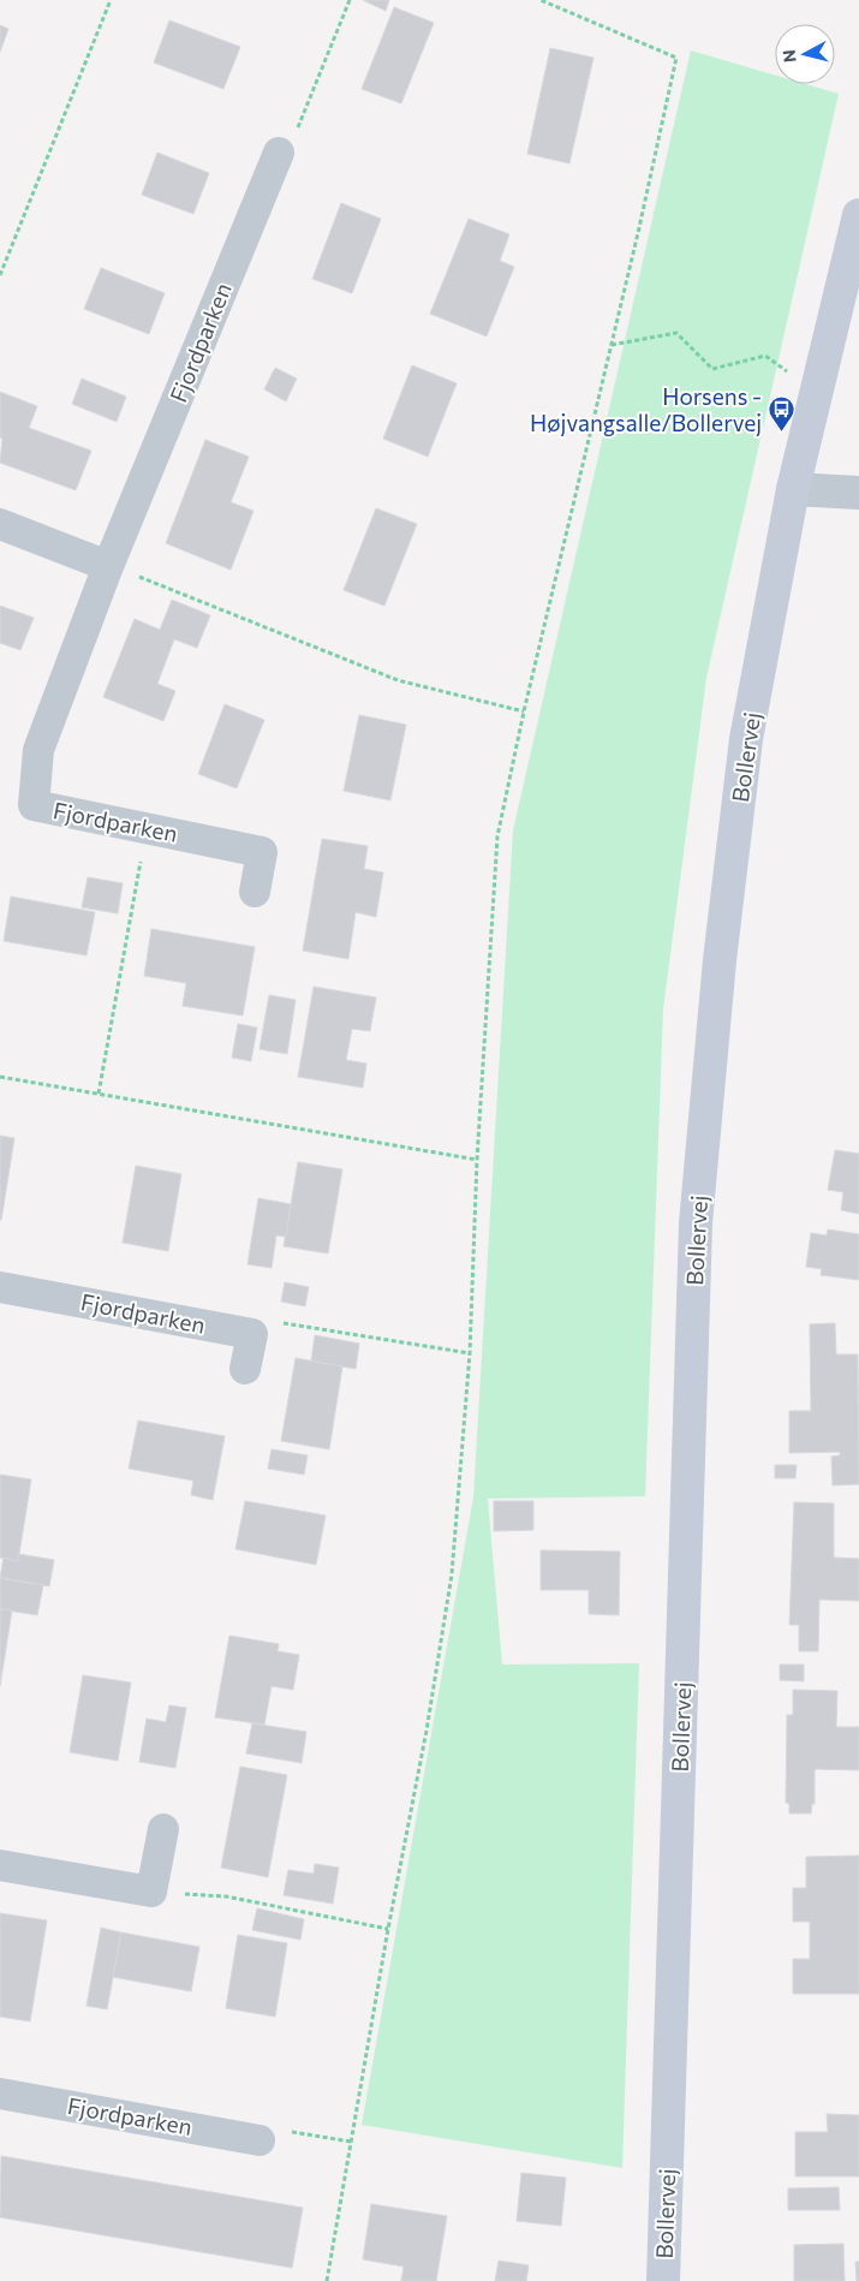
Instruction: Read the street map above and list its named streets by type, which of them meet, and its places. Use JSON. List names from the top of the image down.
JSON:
{
  "streets": {
    "main road": ["Bollervej"],
    "street": ["Fjordparken"]
  },
  "places": {
    "bus stop": ["Horsens - Højvangsalle/Bollervej"]
  },
  "north": "left"
}
